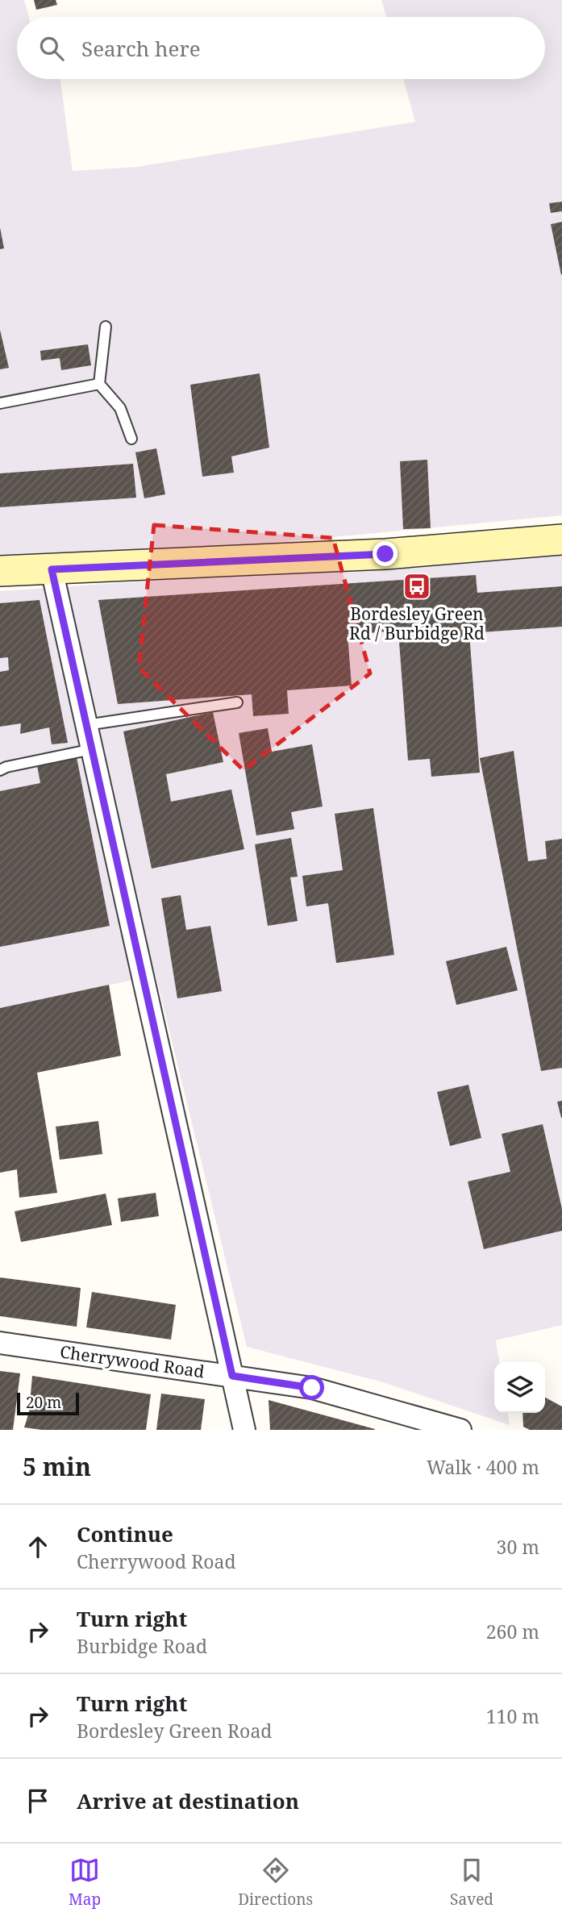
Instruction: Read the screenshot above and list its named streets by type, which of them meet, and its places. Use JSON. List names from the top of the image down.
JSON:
{
  "streets": {
    "street": ["Cherrywood Road"]
  },
  "places": {
    "bus stop": ["Bordesley Green Rd / Burbidge Rd"]
  },
  "scale_bar": "20 m",
  "page": {
    "search": "Search here",
    "scale": "20 m",
    "heading": ["5 min", "Walk · 400 m"],
    "list": [
      ["Continue", "Cherrywood Road", "30 m"],
      ["Turn right", "Burbidge Road", "260 m"],
      ["Turn right", "Bordesley Green Road", "110 m"],
      "Arrive at destination"
    ],
    "nav": ["Map", "Directions", "Saved"]
  }
}
